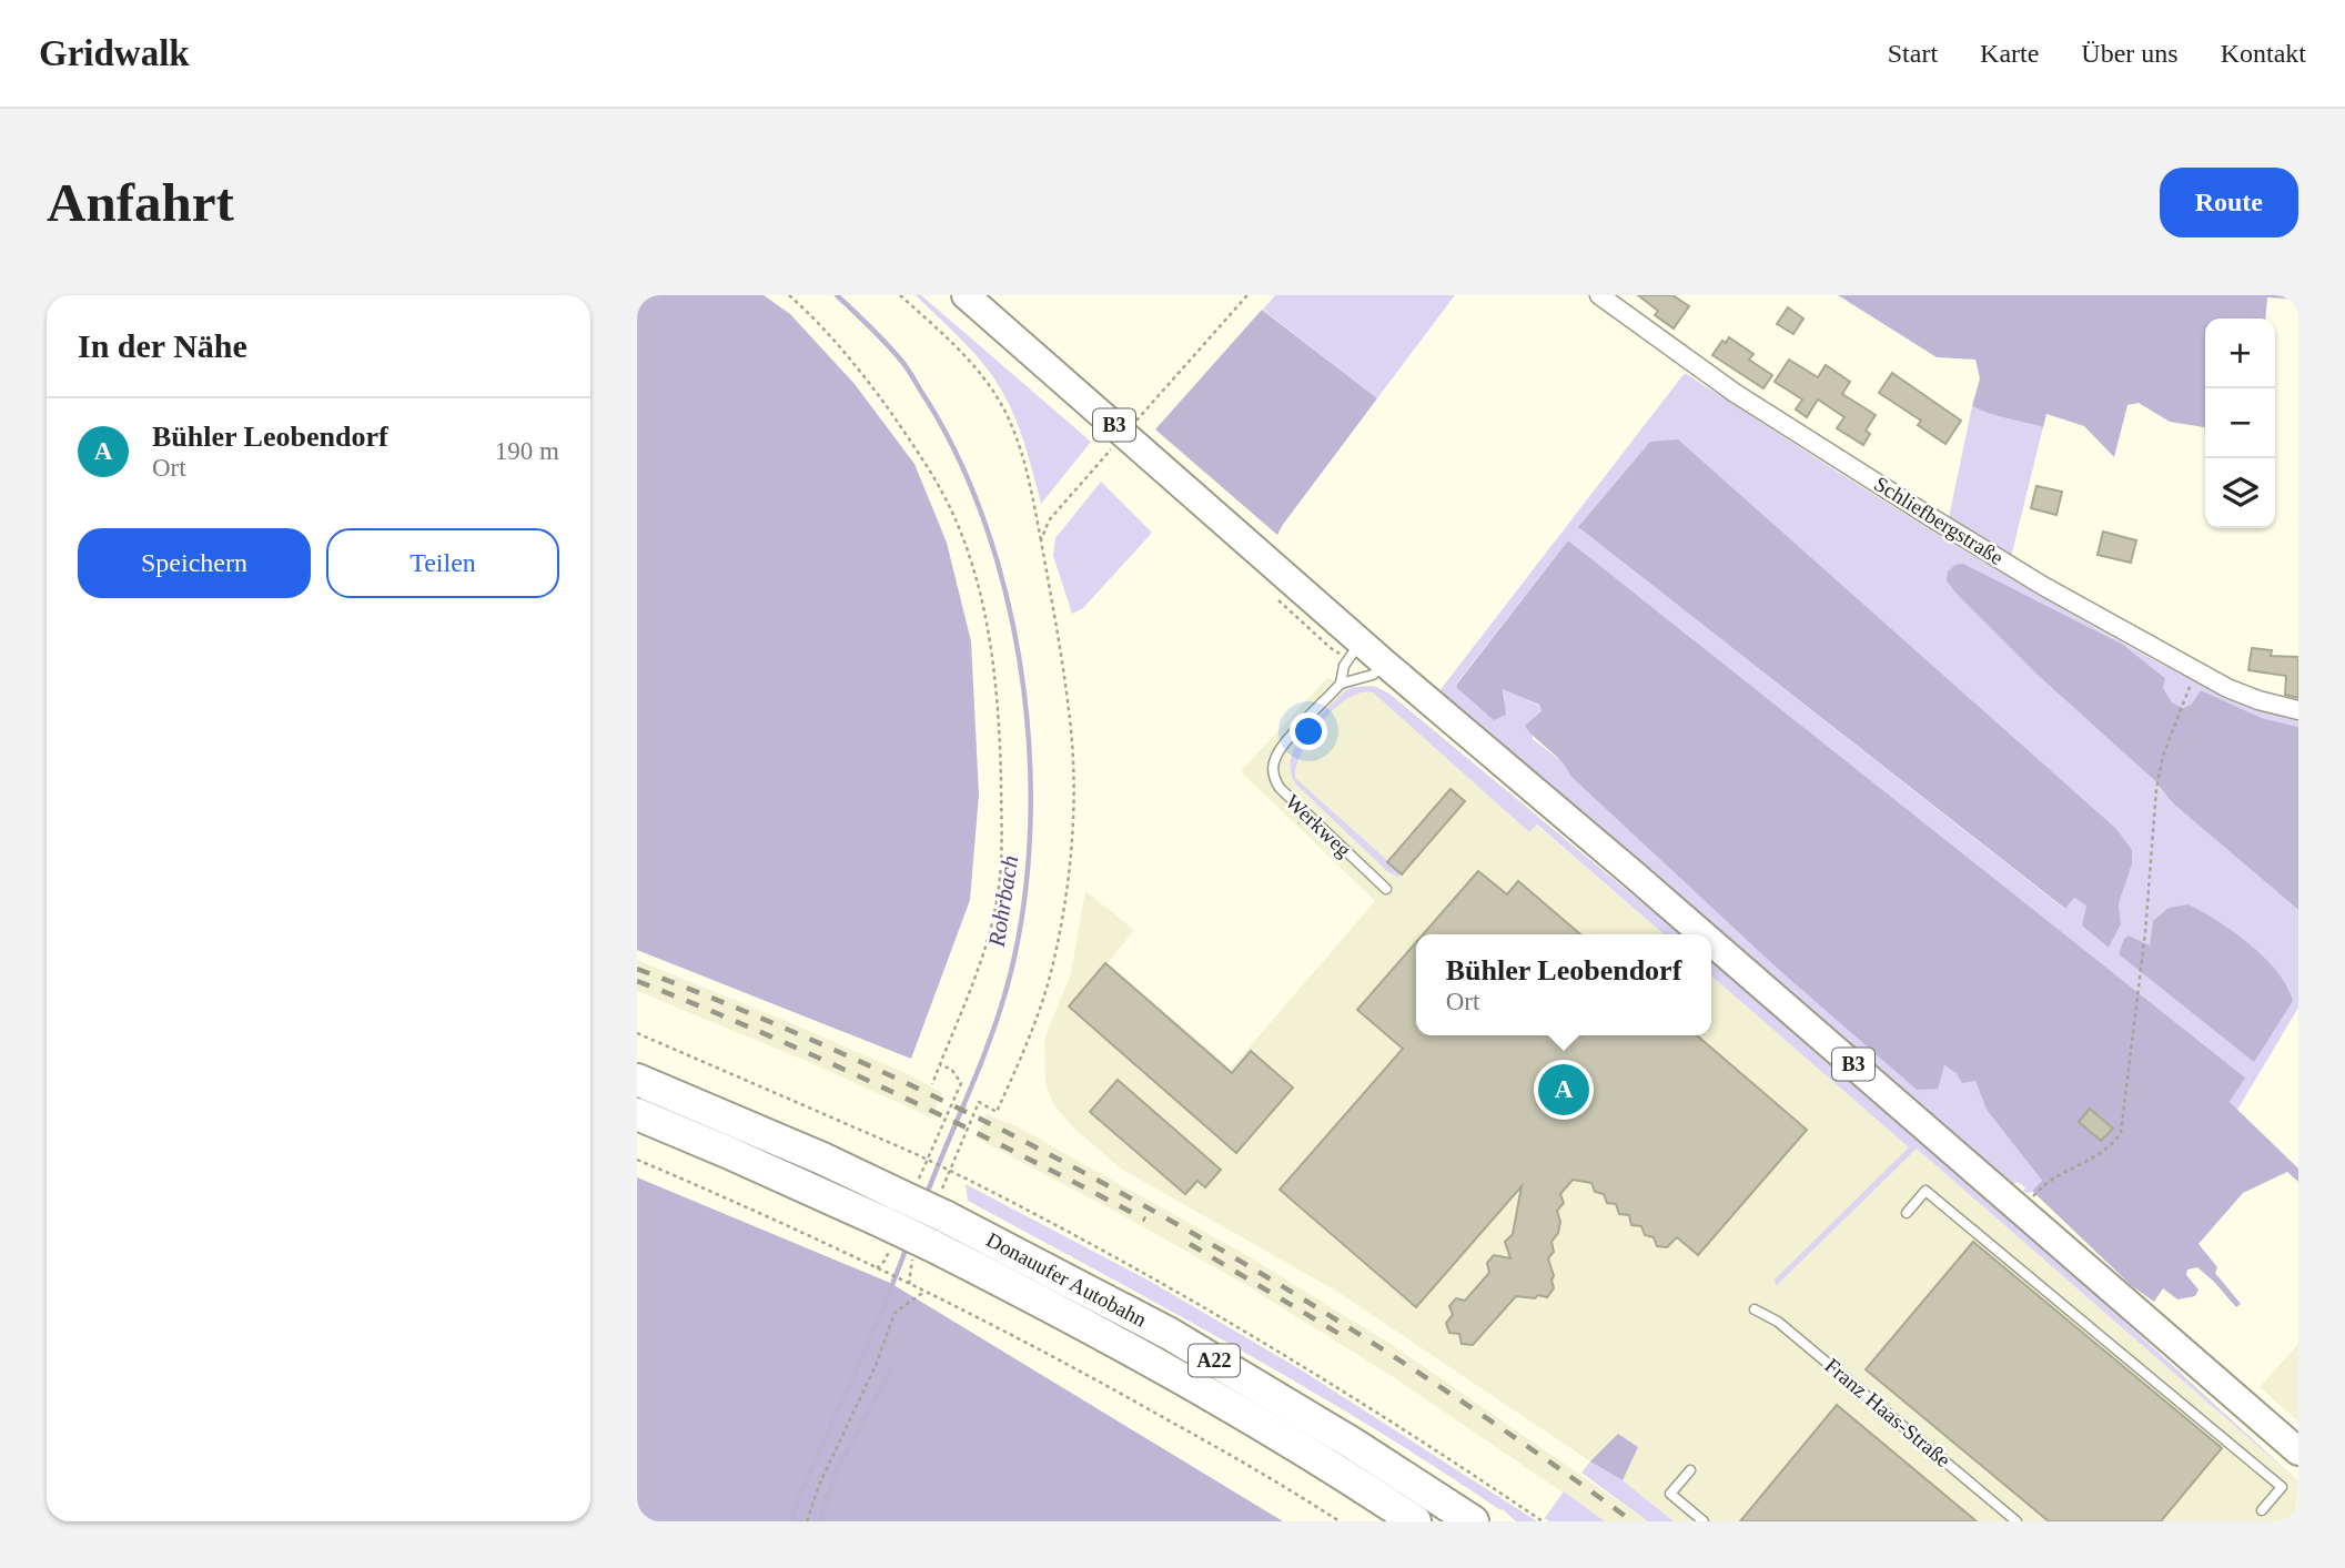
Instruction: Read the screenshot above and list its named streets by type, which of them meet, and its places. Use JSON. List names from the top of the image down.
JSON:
{
  "streets": {
    "highway": ["Donauufer Autobahn", "A22"],
    "main road": ["B3"],
    "street": ["Schliefbergstraße"],
    "lane": ["Werkweg", "Franz Haas-Straße"]
  },
  "water": ["Rohrbach"],
  "page": {
    "header": "Gridwalk",
    "nav": [
      "Start",
      "Karte",
      "Über uns",
      "Kontakt"
    ],
    "buttons": [
      "Route",
      ["Speichern", "Teilen"]
    ],
    "title": "Anfahrt",
    "heading": "In der Nähe",
    "map_buttons": ["+", "−"],
    "list": [
      {
        "mark": "A",
        "name": "Bühler Leobendorf",
        "note": "Ort",
        "value": "190 m"
      }
    ],
    "popup": ["Bühler Leobendorf", "Ort"],
    "pins": "A"
  }
}
